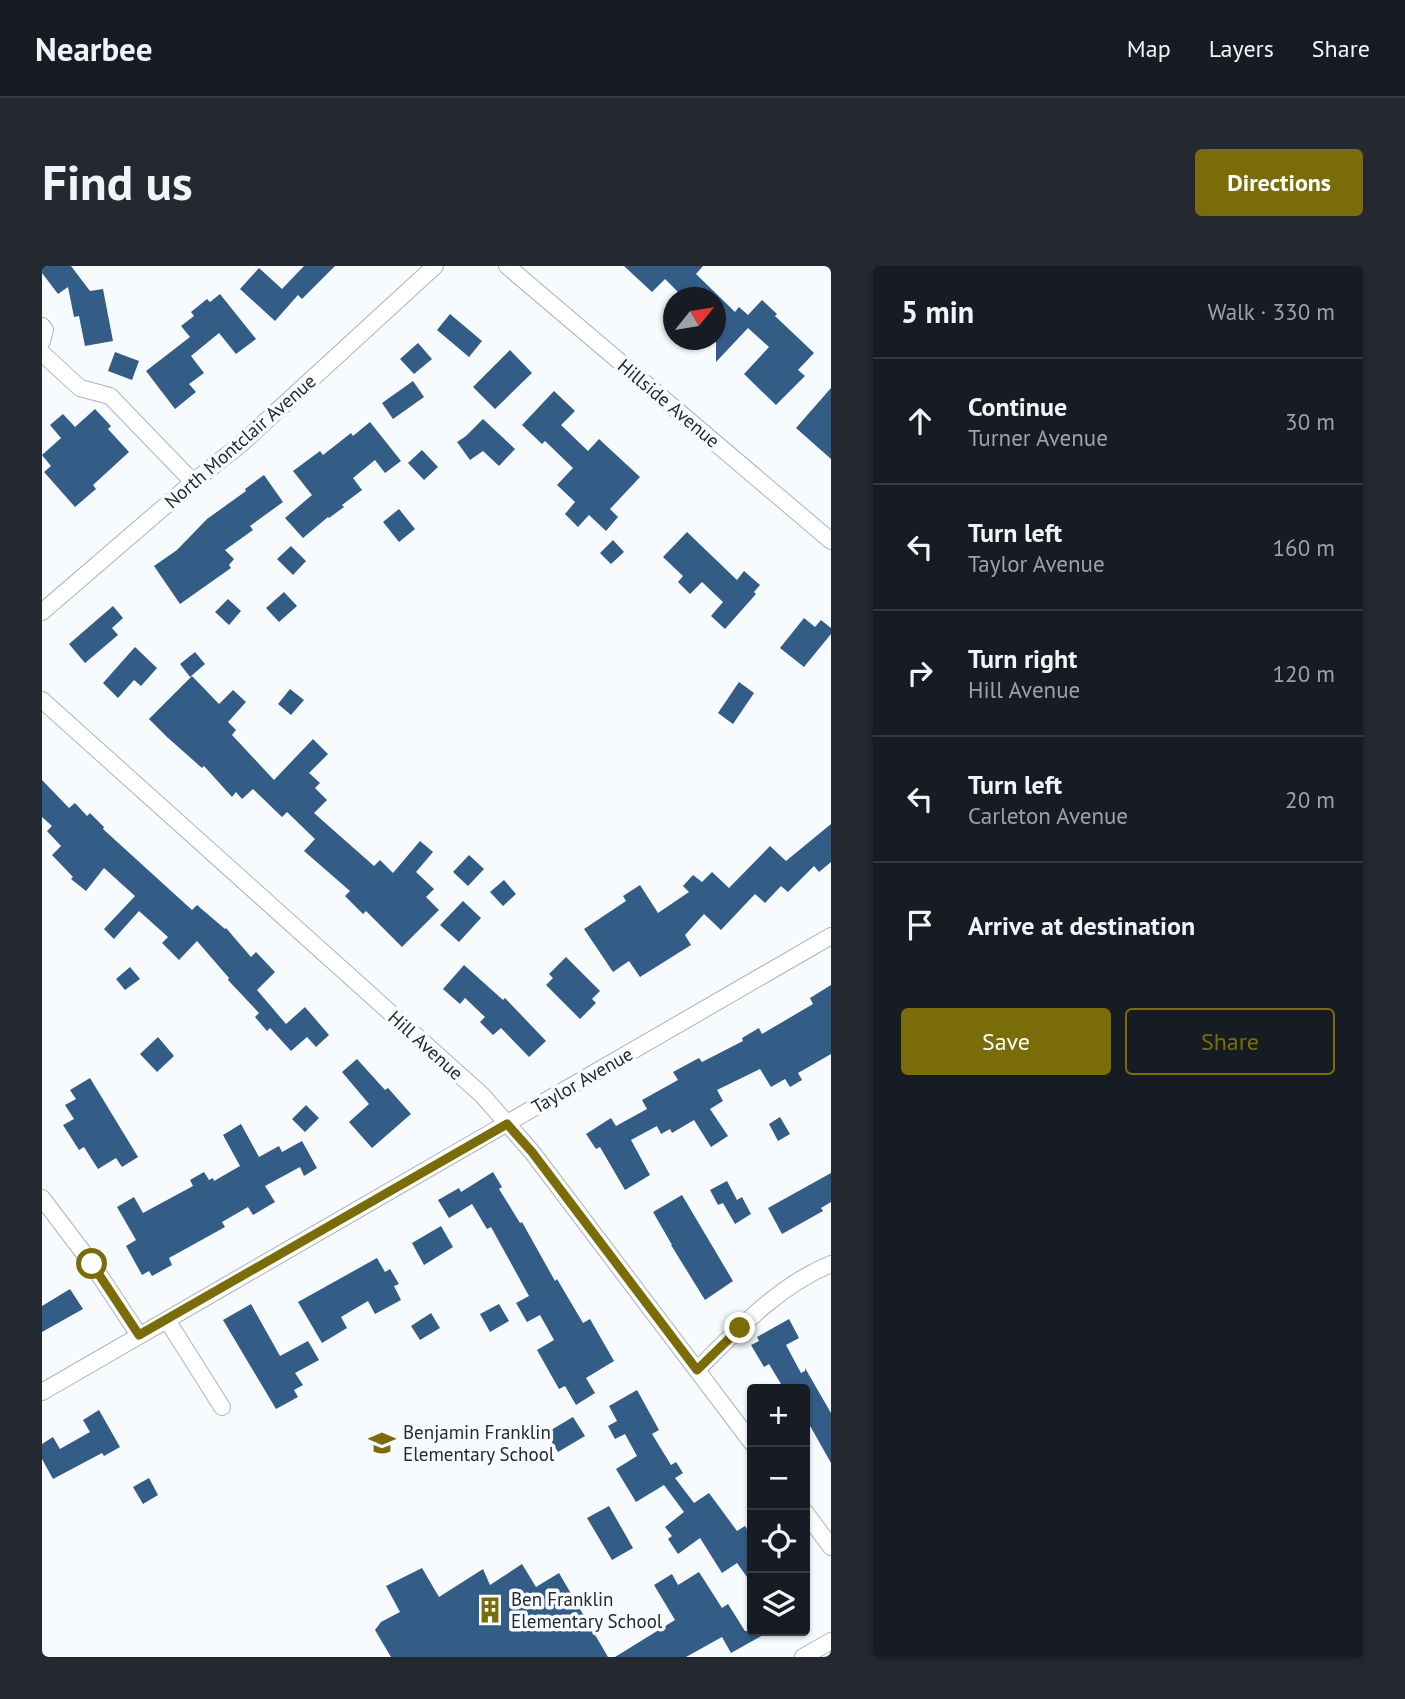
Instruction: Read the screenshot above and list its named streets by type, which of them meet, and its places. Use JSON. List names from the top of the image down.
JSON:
{
  "streets": {
    "street": [
      "Hillside Avenue",
      "North Montclair Avenue",
      "Hill Avenue",
      "Taylor Avenue"
    ]
  },
  "crossings": [
    ["Hill Avenue", "Taylor Avenue"]
  ],
  "places": {
    "school or university": ["Benjamin Franklin Elementary School"],
    "building": ["Ben Franklin Elementary School"]
  },
  "north": "top right",
  "page": {
    "header": "Nearbee",
    "nav": ["Map", "Layers", "Share"],
    "buttons": [
      "Directions",
      ["Save", "Share"]
    ],
    "title": "Find us",
    "heading": ["5 min", "Walk · 330 m"],
    "list": [
      ["Continue", "Turner Avenue", "30 m"],
      ["Turn left", "Taylor Avenue", "160 m"],
      ["Turn right", "Hill Avenue", "120 m"],
      ["Turn left", "Carleton Avenue", "20 m"],
      "Arrive at destination"
    ],
    "map_buttons": ["+", "−"]
  }
}
